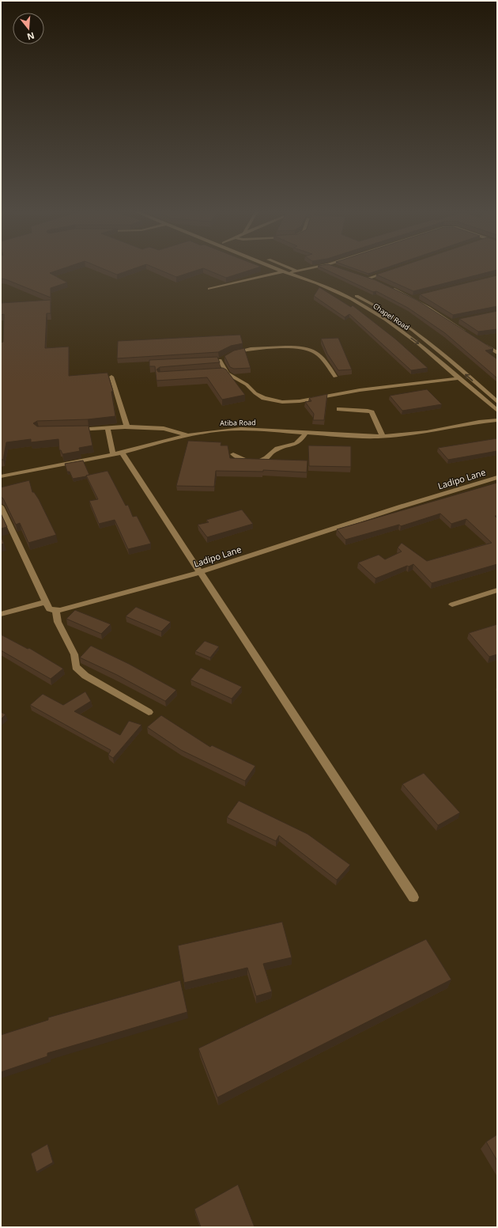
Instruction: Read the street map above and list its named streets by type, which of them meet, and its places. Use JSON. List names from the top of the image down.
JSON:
{
  "streets": {
    "street": ["Chapel Road", "Atiba Road", "Ladipo Lane"]
  },
  "north": "bottom"
}
